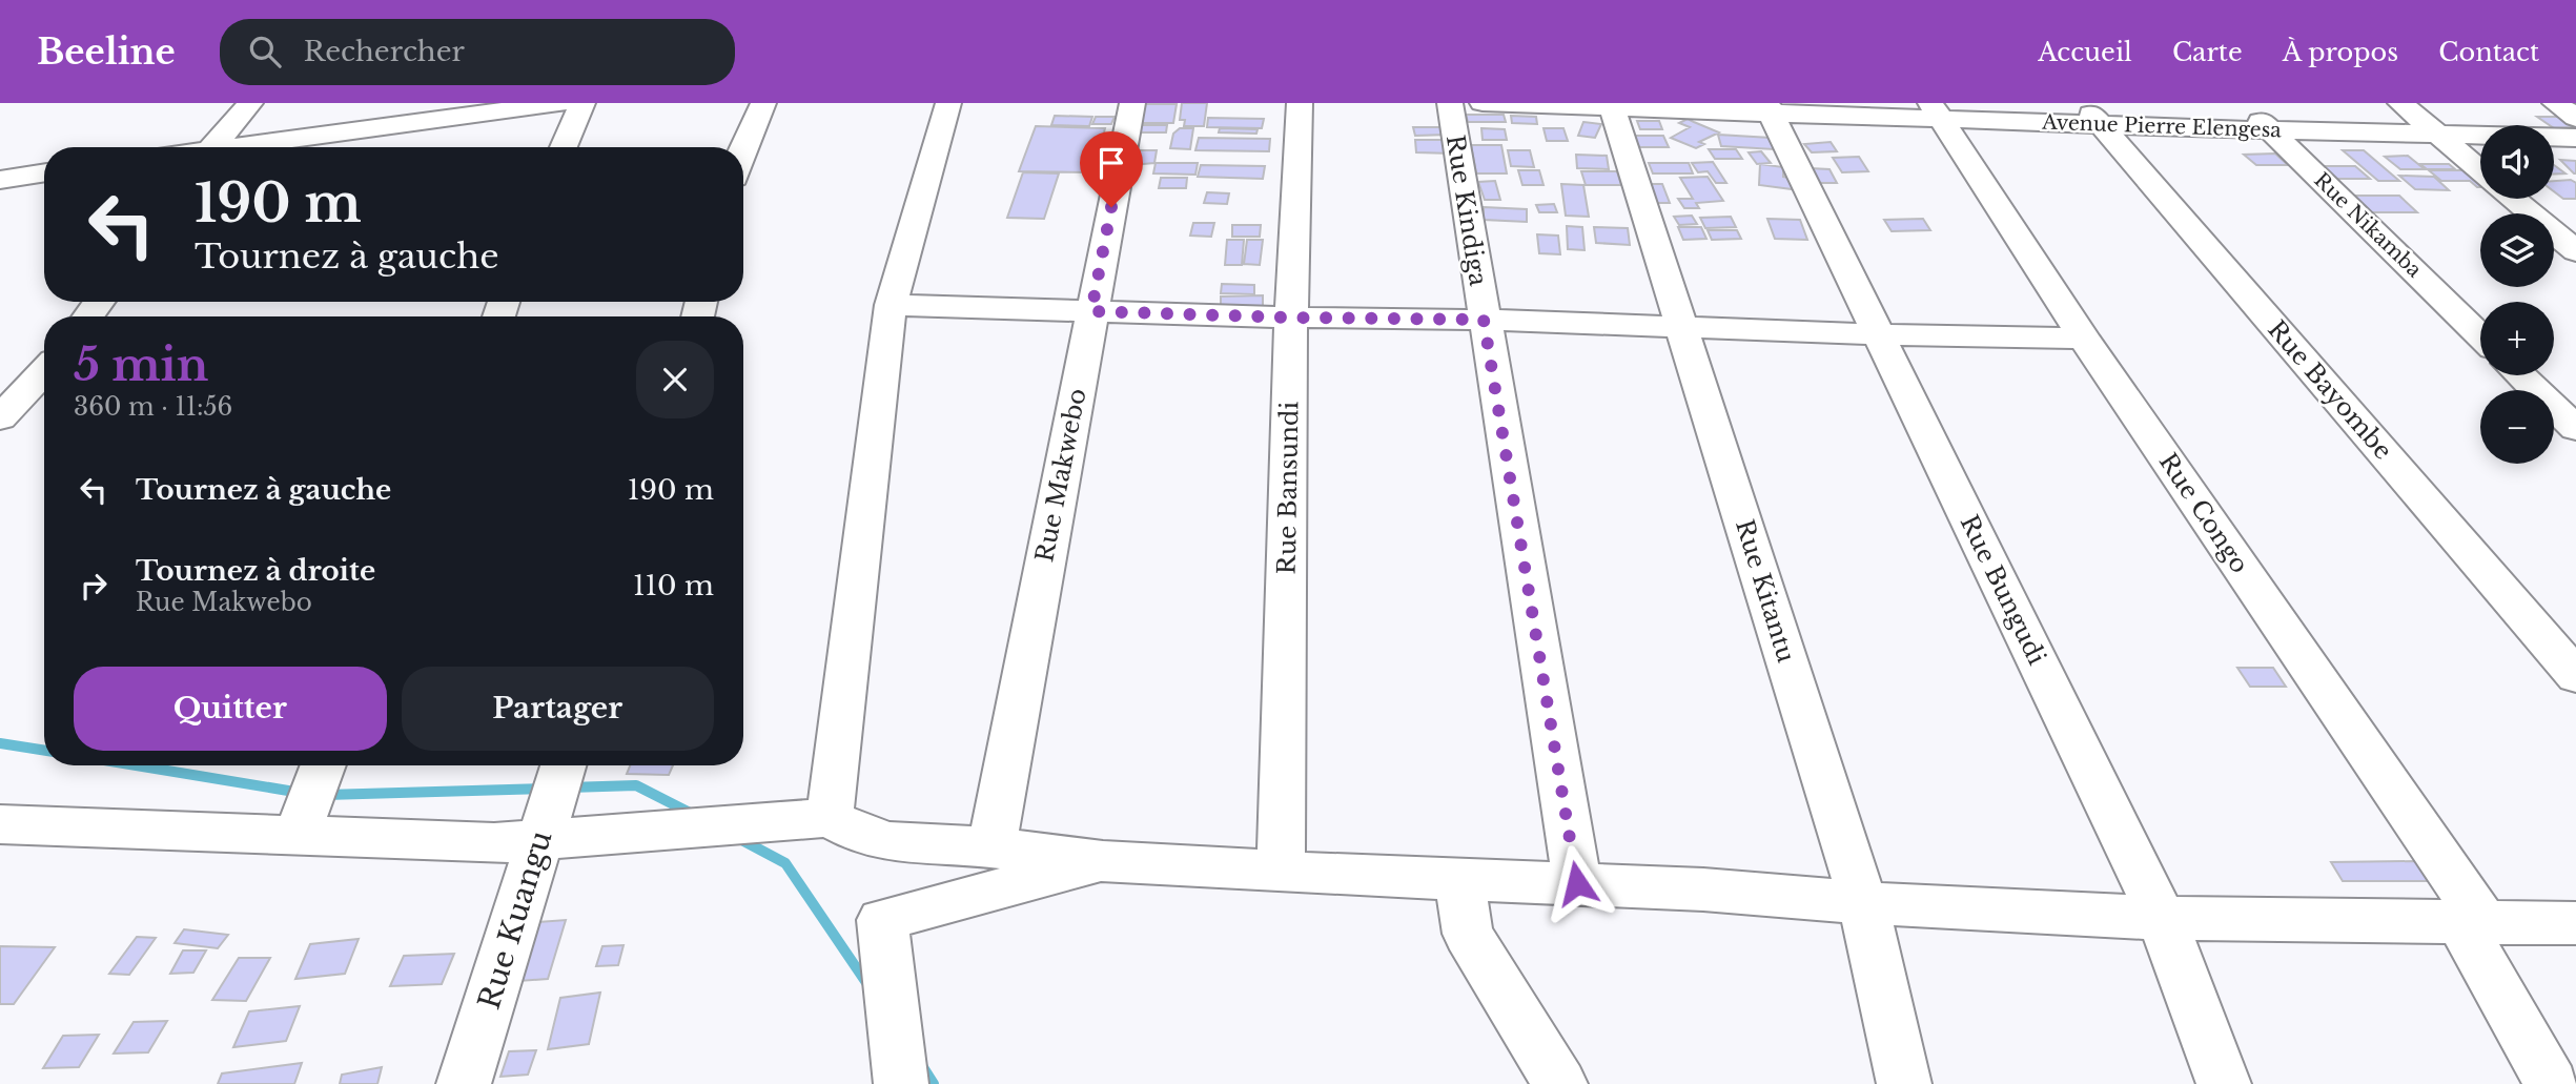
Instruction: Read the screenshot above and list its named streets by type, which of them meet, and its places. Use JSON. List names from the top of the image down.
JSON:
{
  "streets": {
    "street": [
      "Avenue Pierre Elengesa",
      "Rue Kindiga",
      "Rue Nikamba",
      "Rue Bayombe",
      "Rue Makwebo",
      "Rue Bansundi",
      "Rue Congo",
      "Rue Bungudi",
      "Rue Kitantu",
      "Rue Kuangu"
    ]
  },
  "crossings": [
    ["Avenue Pierre Elengesa", "Rue Nikamba"],
    ["Avenue Pierre Elengesa", "Rue Bayombe"],
    ["Avenue Pierre Elengesa", "Rue Congo"],
    ["Avenue Pierre Elengesa", "Rue Bungudi"],
    ["Avenue Pierre Elengesa", "Rue Kitantu"]
  ],
  "page": {
    "header": "Beeline",
    "search": "Rechercher",
    "nav": [
      "Accueil",
      "Carte",
      "À propos",
      "Contact"
    ],
    "map_buttons": ["+", "−"],
    "turn": ["190 m", "Tournez à gauche"],
    "heading": ["5 min", "360 m · 11:56"],
    "list": [
      {
        "name": "Tournez à gauche",
        "value": "190 m"
      },
      {
        "name": "Tournez à droite",
        "note": "Rue Makwebo",
        "value": "110 m"
      }
    ],
    "buttons": ["Quitter", "Partager"]
  }
}
